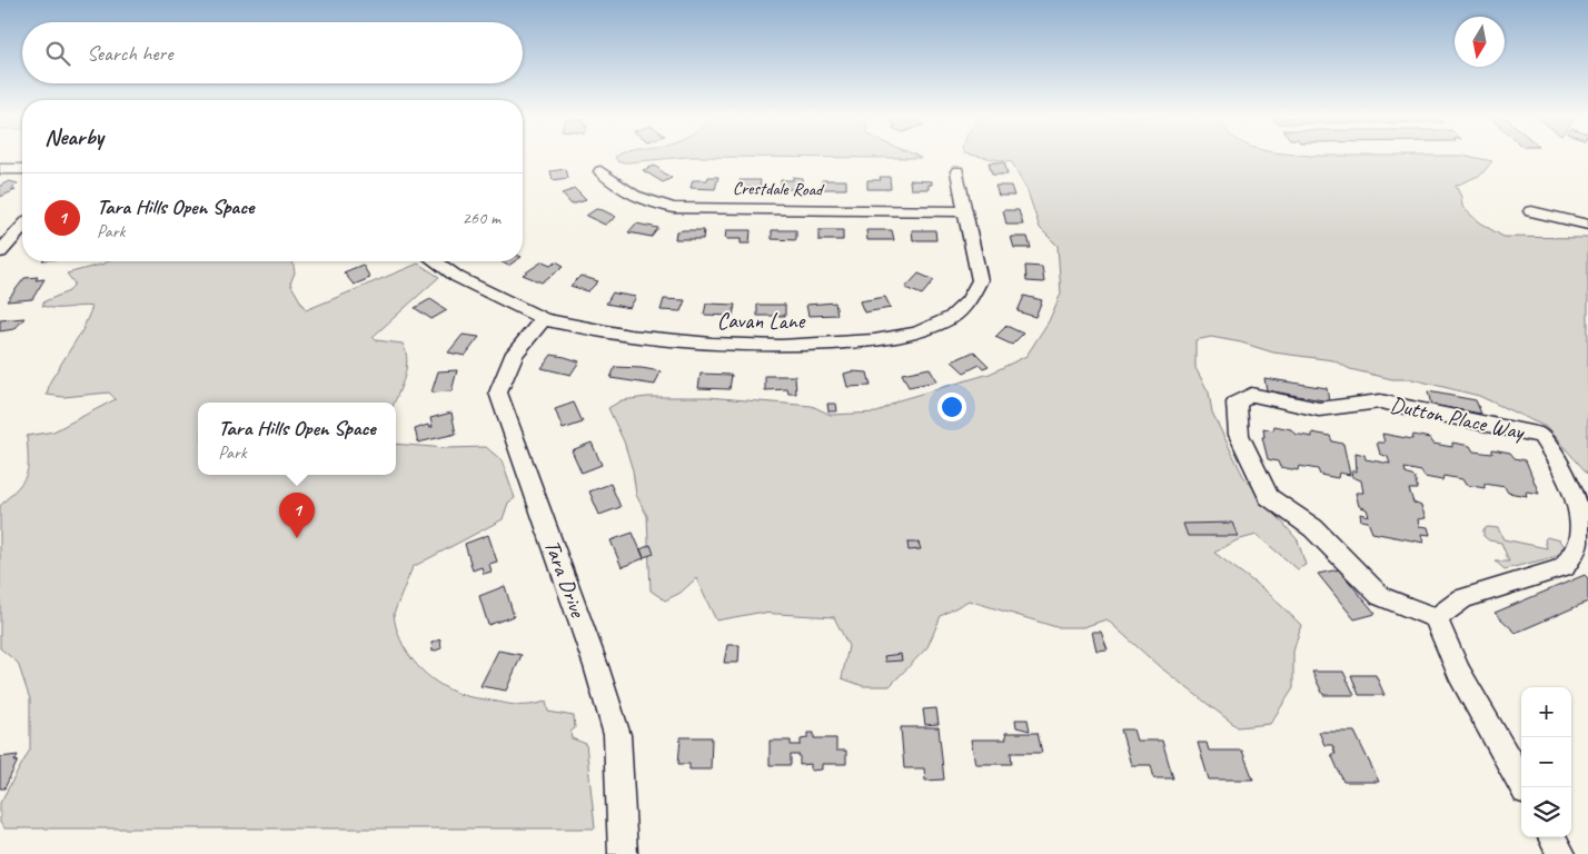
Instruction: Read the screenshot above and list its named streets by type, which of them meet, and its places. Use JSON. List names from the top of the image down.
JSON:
{
  "streets": {
    "street": [
      "Crestdale Road",
      "Cavan Lane",
      "Dutton Place Way",
      "Tara Drive"
    ]
  },
  "crossings": [
    ["Crestdale Road", "Cavan Lane"],
    ["Cavan Lane", "Tara Drive"]
  ],
  "north": "bottom",
  "page": {
    "search": "Search here",
    "heading": "Nearby",
    "list": [
      {
        "mark": "1",
        "name": "Tara Hills Open Space",
        "note": "Park",
        "value": "260 m"
      }
    ],
    "popup": ["Tara Hills Open Space", "Park"],
    "pins": "1",
    "map_buttons": ["+", "−"]
  }
}
